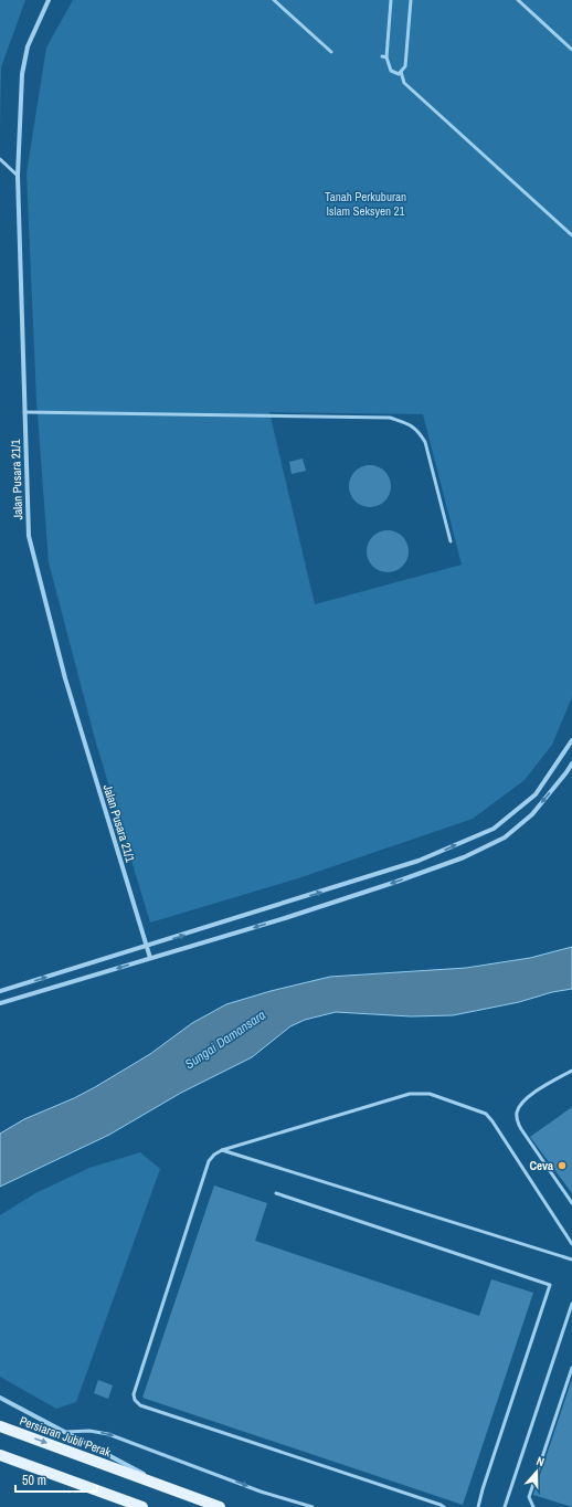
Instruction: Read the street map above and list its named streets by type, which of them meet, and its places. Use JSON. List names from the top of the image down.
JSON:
{
  "streets": {
    "main road": ["Persiaran Jubli Perak"],
    "street": ["Jalan Pusara 21/1"]
  },
  "water": ["Sungai Damansara"],
  "parks": ["Tanah Perkuburan Islam Seksyen 21"],
  "places": ["Ceva"],
  "scale_bar": "50 m",
  "north": "top"
}
